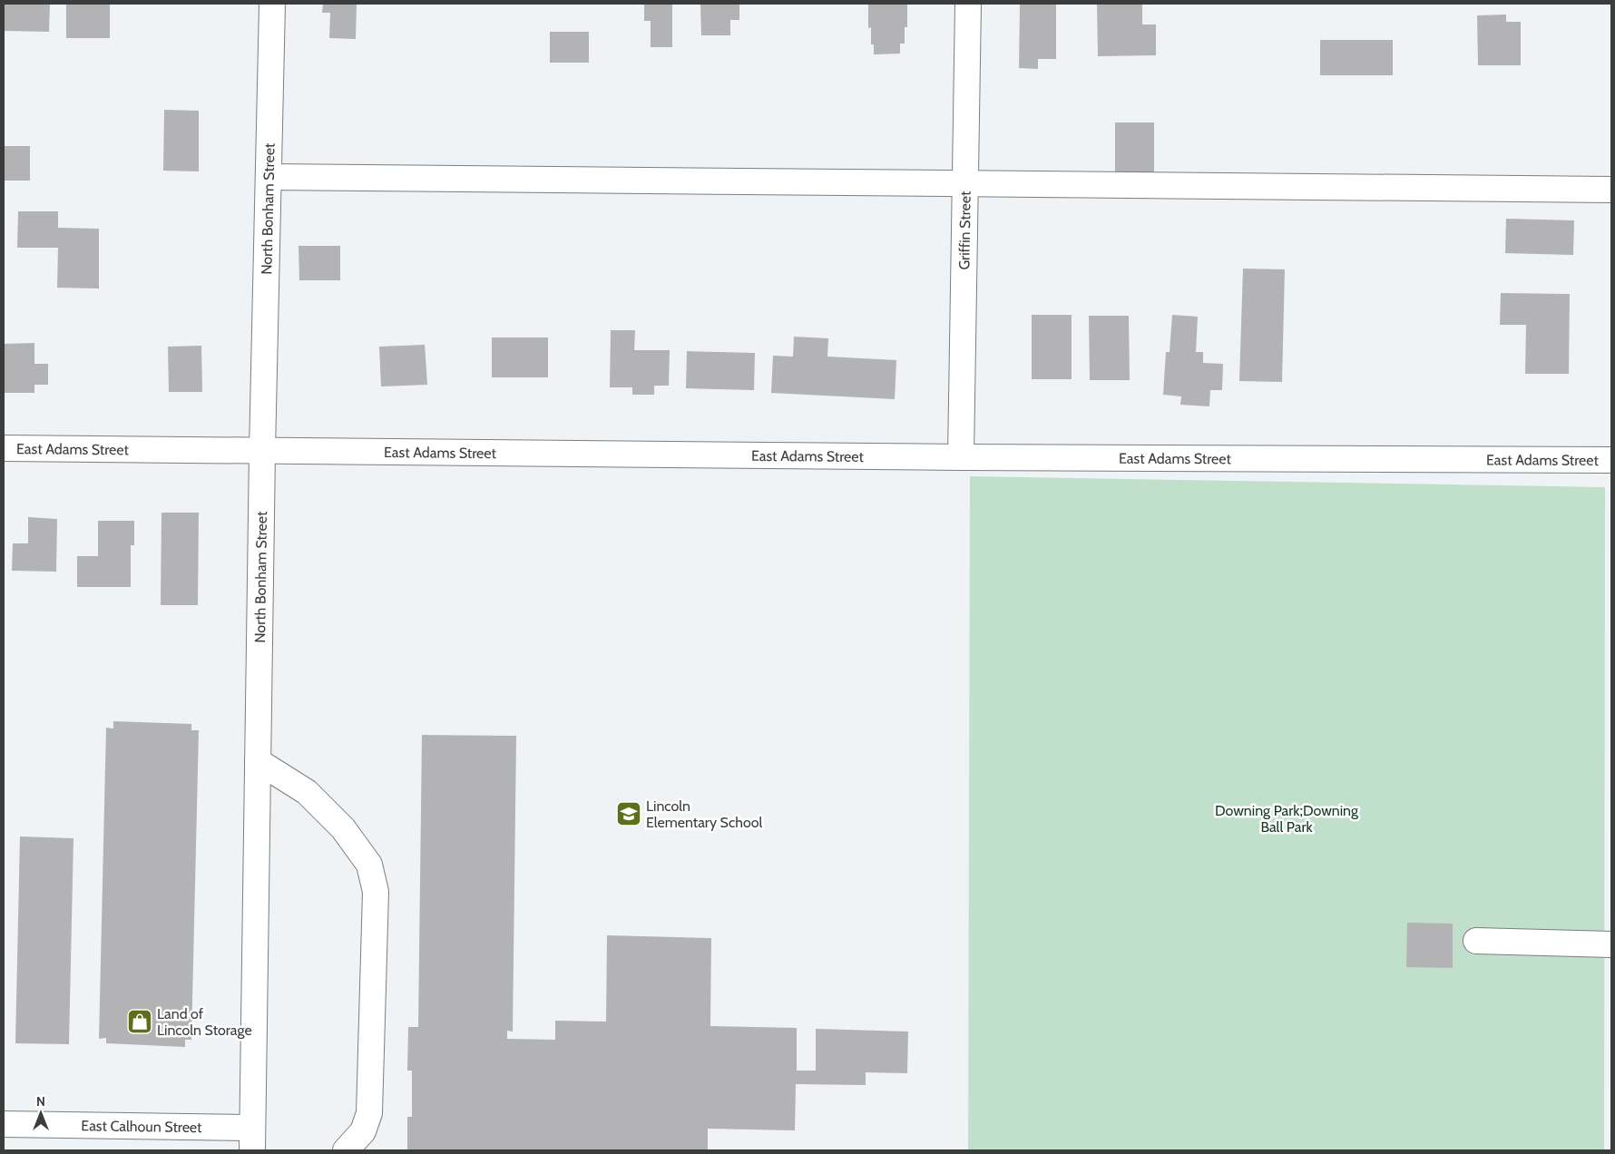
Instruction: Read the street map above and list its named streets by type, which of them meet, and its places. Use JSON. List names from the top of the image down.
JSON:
{
  "streets": {
    "street": [
      "North Bonham Street",
      "Griffin Street",
      "East Adams Street",
      "East Calhoun Street"
    ]
  },
  "crossings": [
    ["North Bonham Street", "East Adams Street"],
    ["North Bonham Street", "East Calhoun Street"],
    ["Griffin Street", "East Adams Street"]
  ],
  "parks": ["Downing Park;Downing Ball Park"],
  "places": {
    "school or university": ["Lincoln Elementary School"],
    "shop": ["Land of Lincoln Storage"]
  },
  "north": "top"
}
